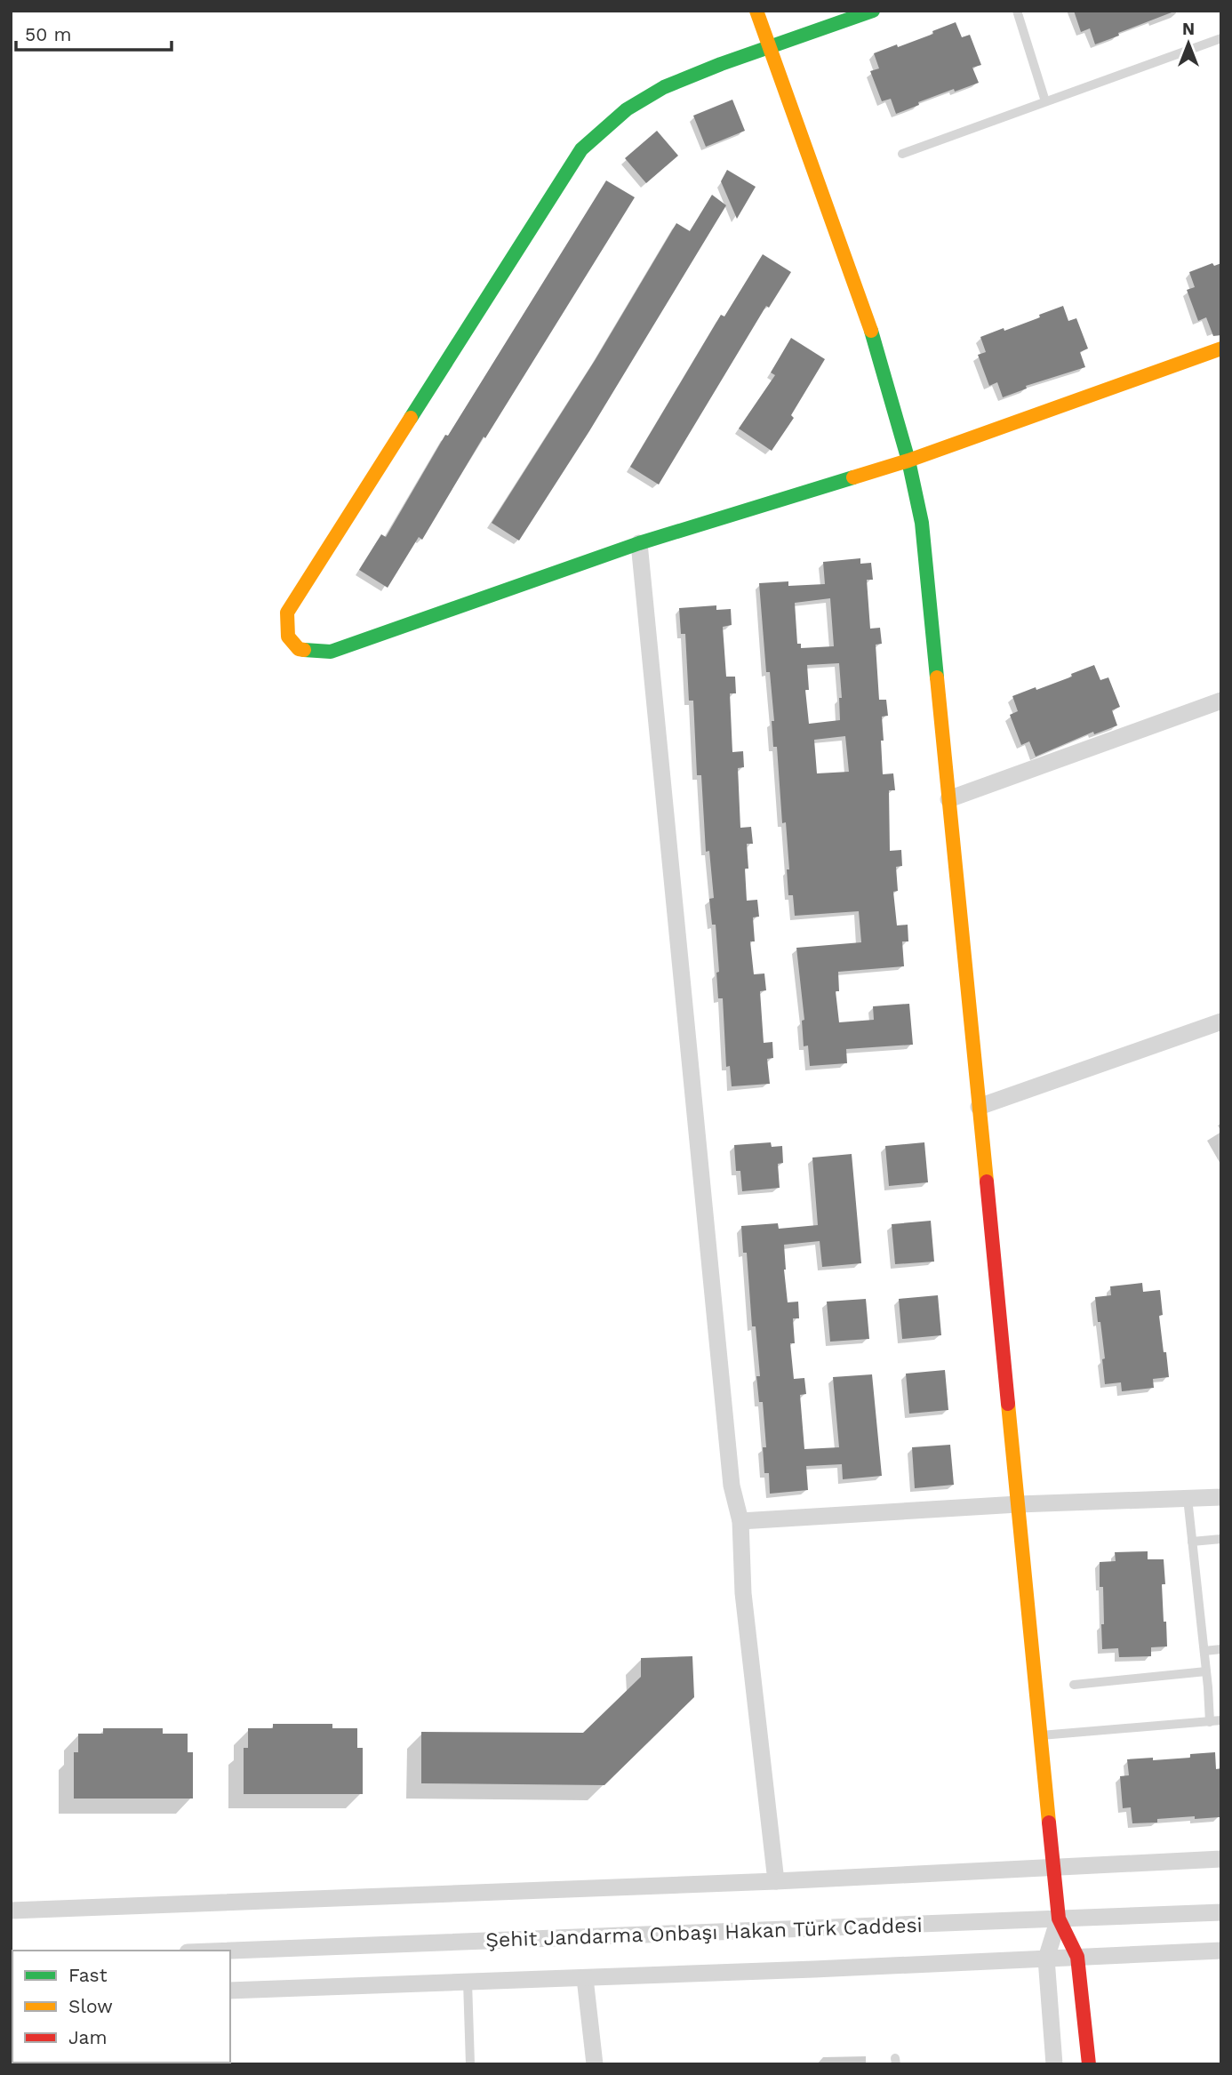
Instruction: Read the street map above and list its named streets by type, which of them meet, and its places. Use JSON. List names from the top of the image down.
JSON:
{
  "streets": {
    "street": ["Şehit Jandarma Onbaşı Hakan Türk Caddesi"]
  },
  "legend": ["Fast", "Slow", "Jam"],
  "scale_bar": "50 m",
  "north": "top"
}
